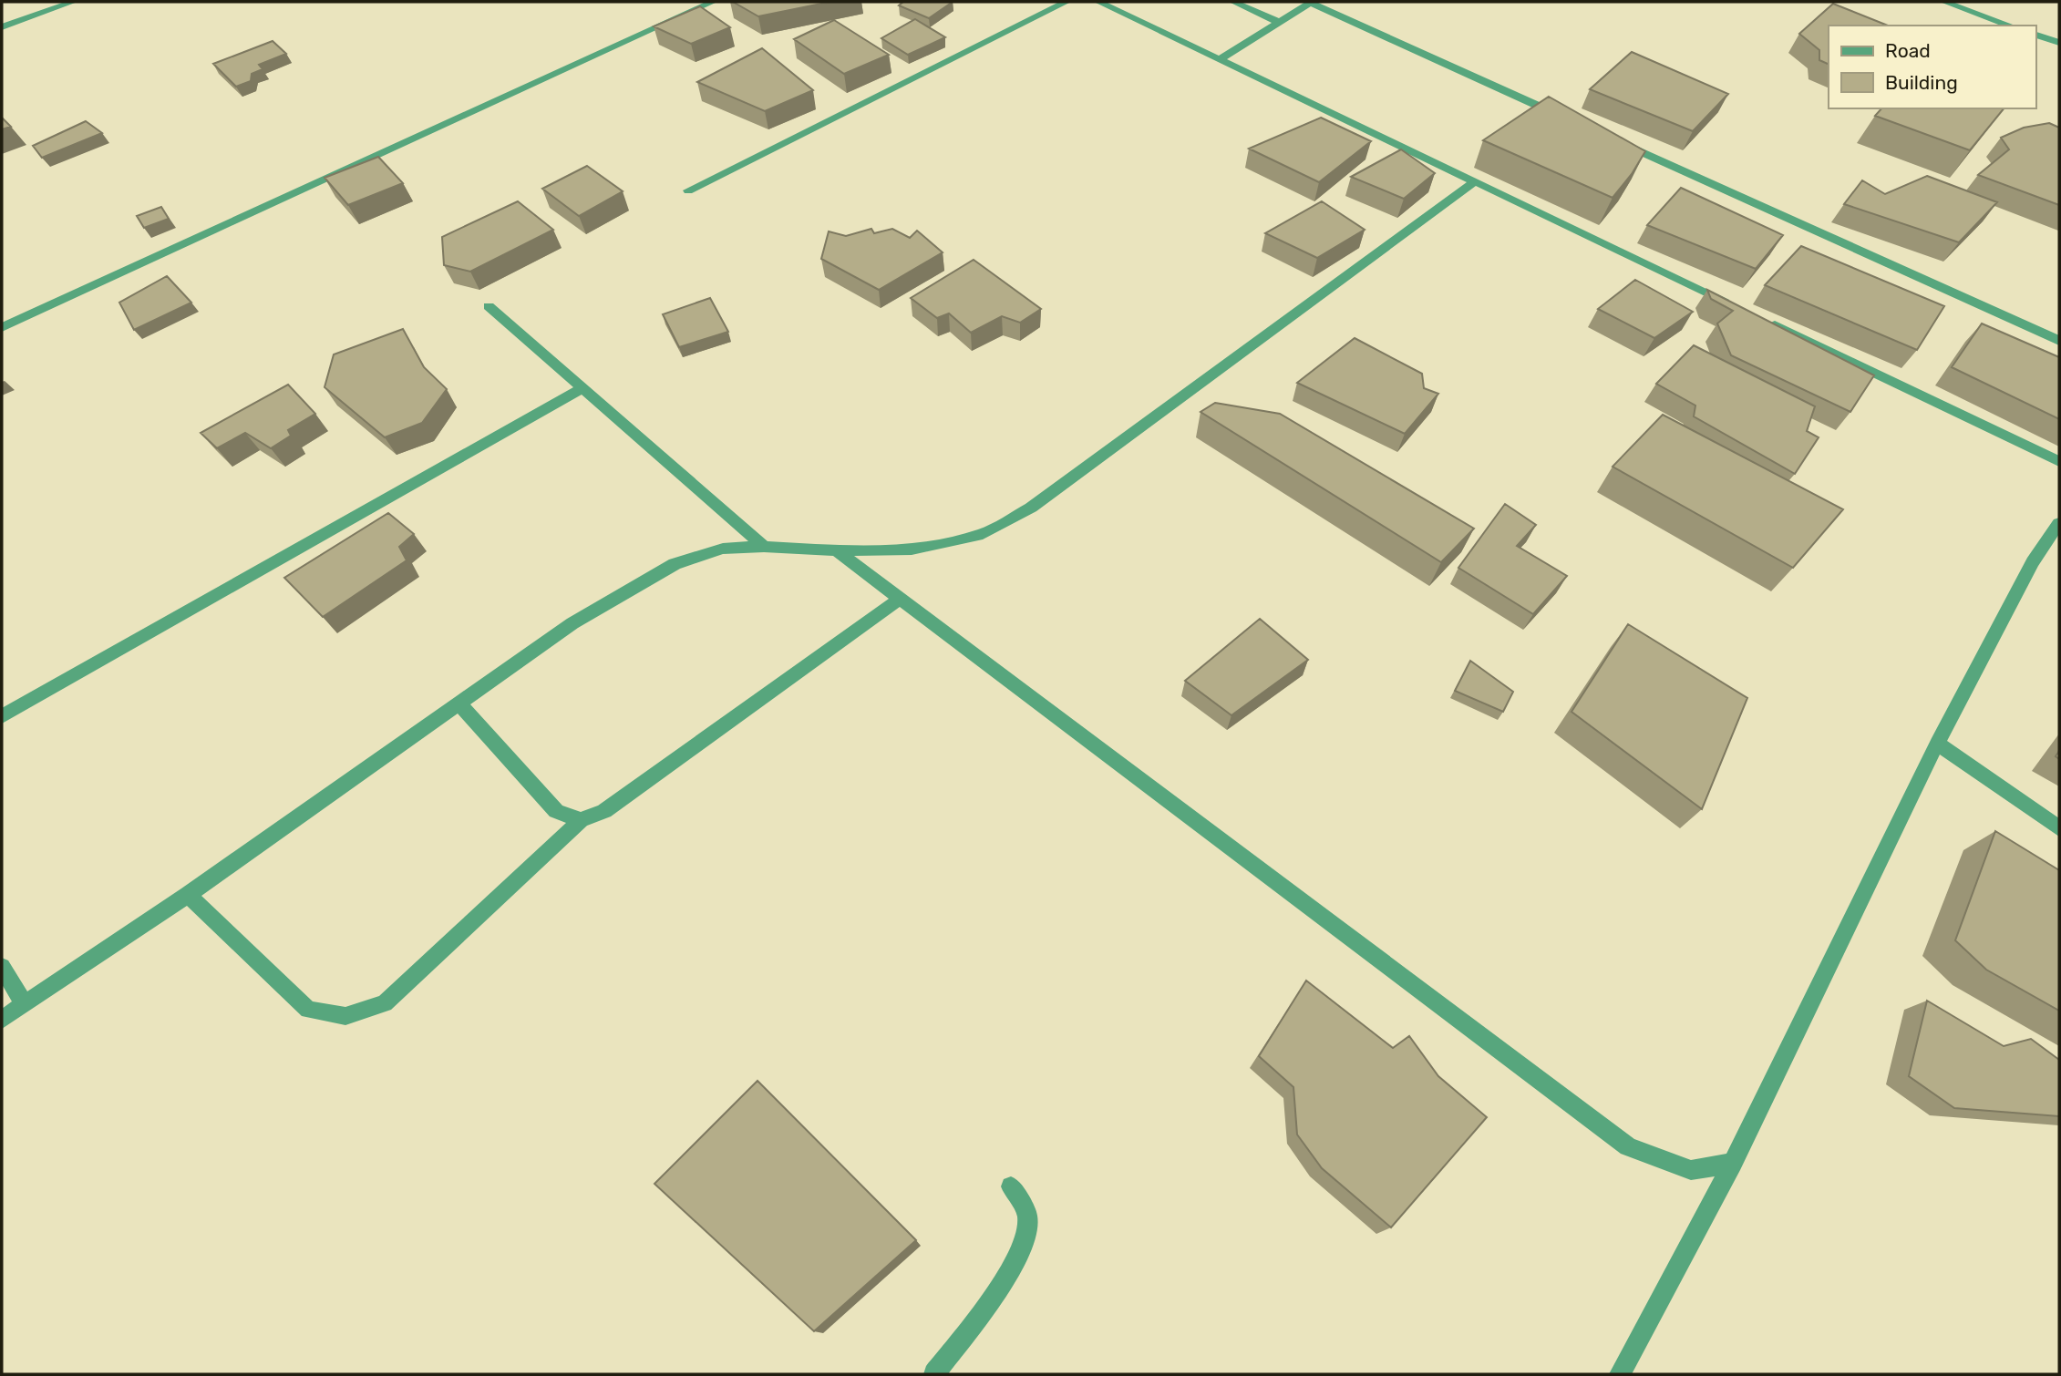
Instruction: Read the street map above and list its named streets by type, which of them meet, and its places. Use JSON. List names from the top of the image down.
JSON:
{
  "legend": ["Road", "Building"]
}
